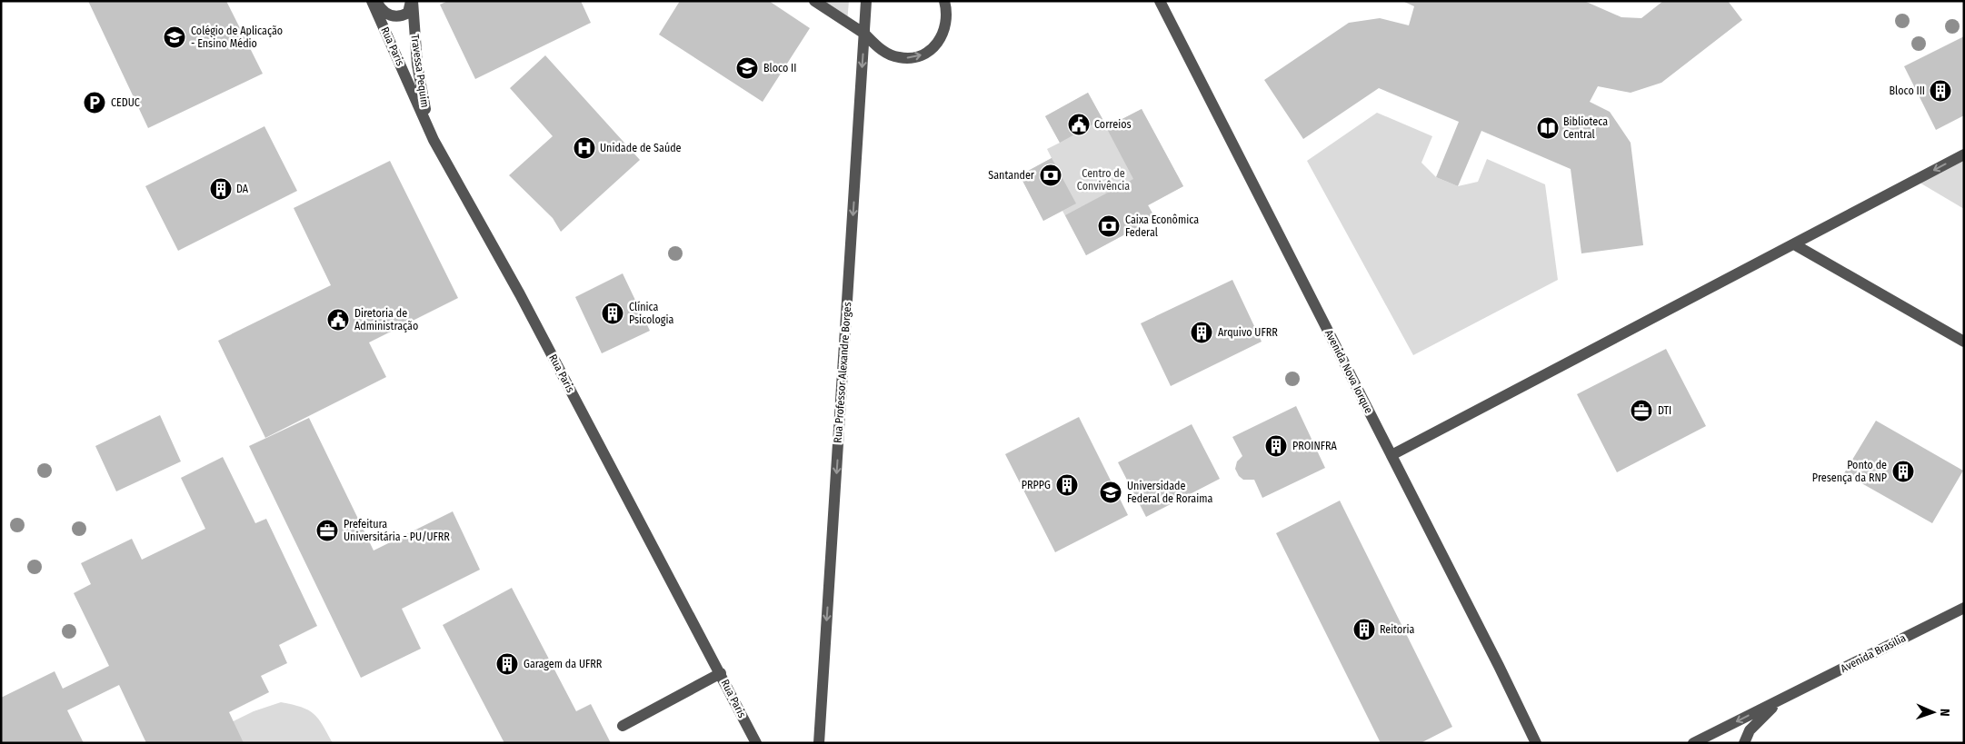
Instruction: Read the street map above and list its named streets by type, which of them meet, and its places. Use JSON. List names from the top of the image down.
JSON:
{
  "streets": {
    "street": [
      "Rua Paris",
      "Travessa Pequim",
      "Avenida Nova Iorque",
      "Rua Professor Alexandre Borges",
      "Avenida Brasília"
    ]
  },
  "crossings": [
    ["Rua Paris", "Travessa Pequim"]
  ],
  "one_way": ["Rua Professor Alexandre Borges"],
  "parks": ["Centro de Convivência"],
  "places": {
    "school or university": ["Colégio de Aplicação - Ensino Médio", "Bloco II", "Universidade Federal de Roraima"],
    "building": [
      "Bloco III",
      "DA",
      "Clínica Psicologia",
      "Arquivo UFRR",
      "PROINFRA",
      "Ponto de Presença da RNP",
      "PRPPG",
      "Reitoria",
      "Garagem da UFRR"
    ],
    "parking": ["CEDUC"],
    "public building": ["Correios", "Diretoria de Administração"],
    "library": ["Biblioteca Central"],
    "hospital": ["Unidade de Saúde"],
    "bank": ["Santander", "Caixa Econômica Federal"],
    "office": ["DTI", "Prefeitura Universitária - PU/UFRR"]
  },
  "north": "right"
}
